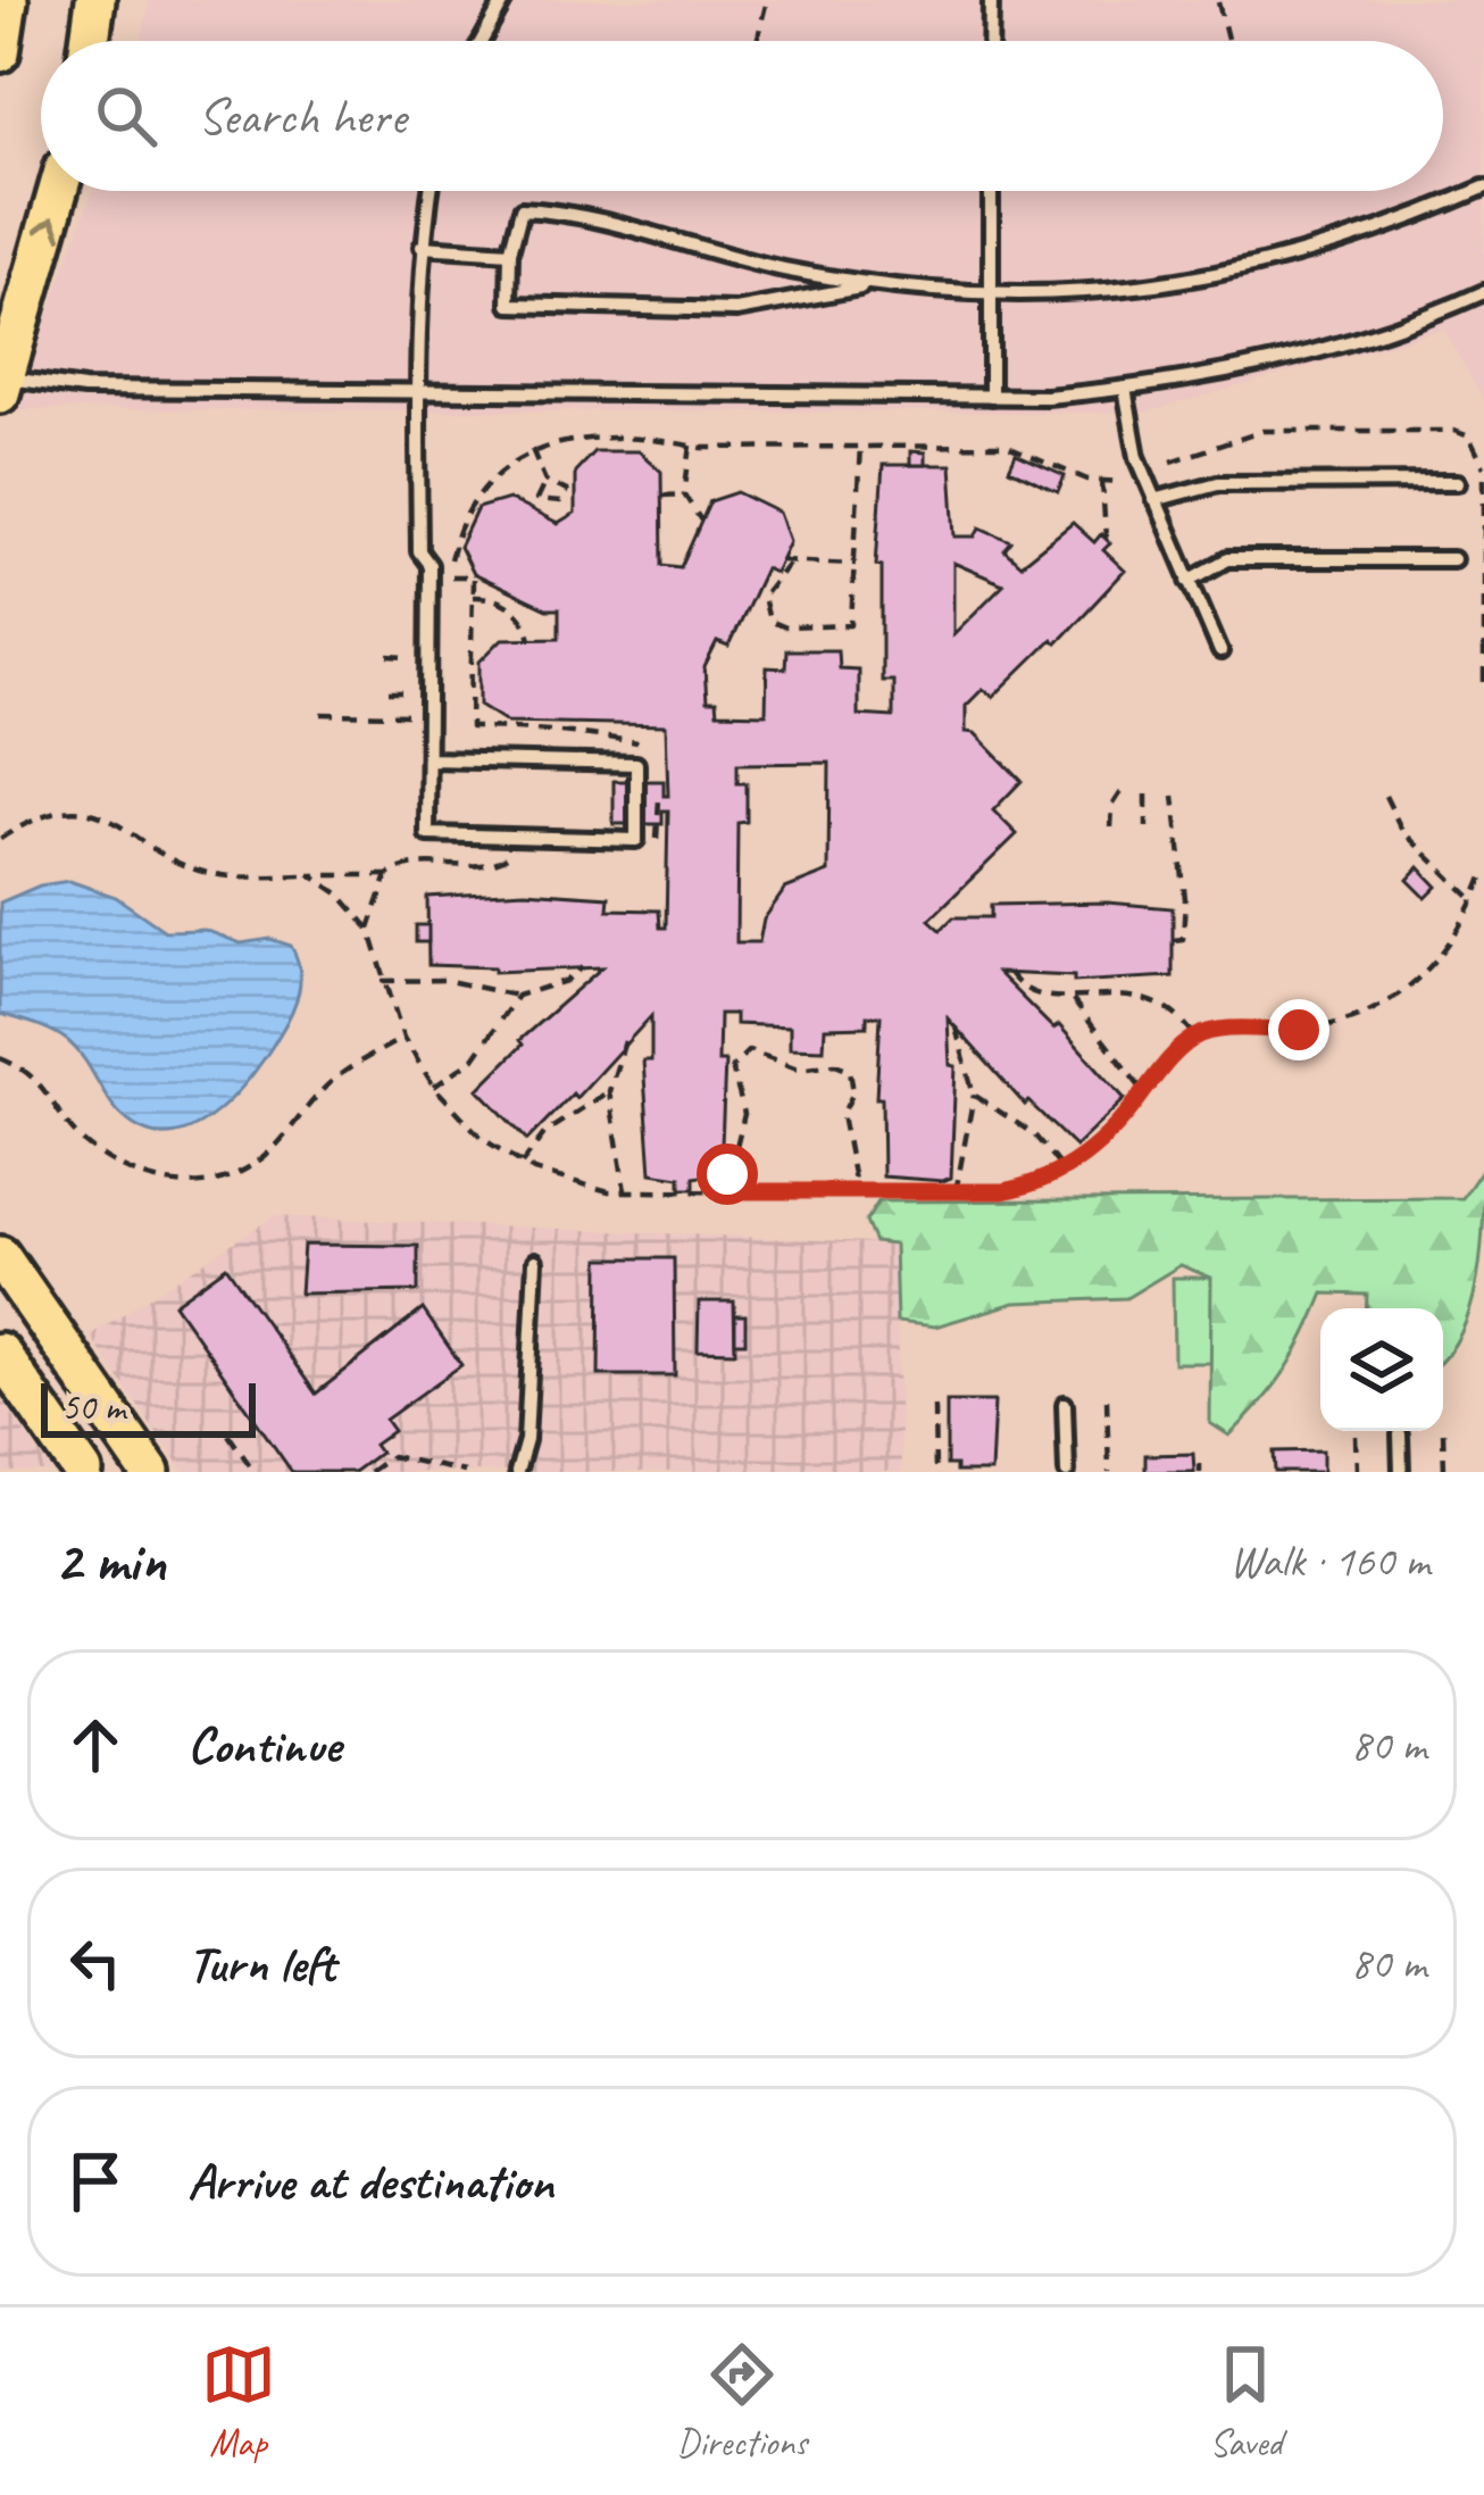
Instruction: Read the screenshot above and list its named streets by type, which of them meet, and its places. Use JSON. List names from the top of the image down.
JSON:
{
  "scale_bar": "50 m",
  "page": {
    "search": "Search here",
    "scale": "50 m",
    "heading": ["2 min", "Walk · 160 m"],
    "list": [
      ["Continue", "80 m"],
      ["Turn left", "80 m"],
      "Arrive at destination"
    ],
    "nav": ["Map", "Directions", "Saved"]
  }
}
